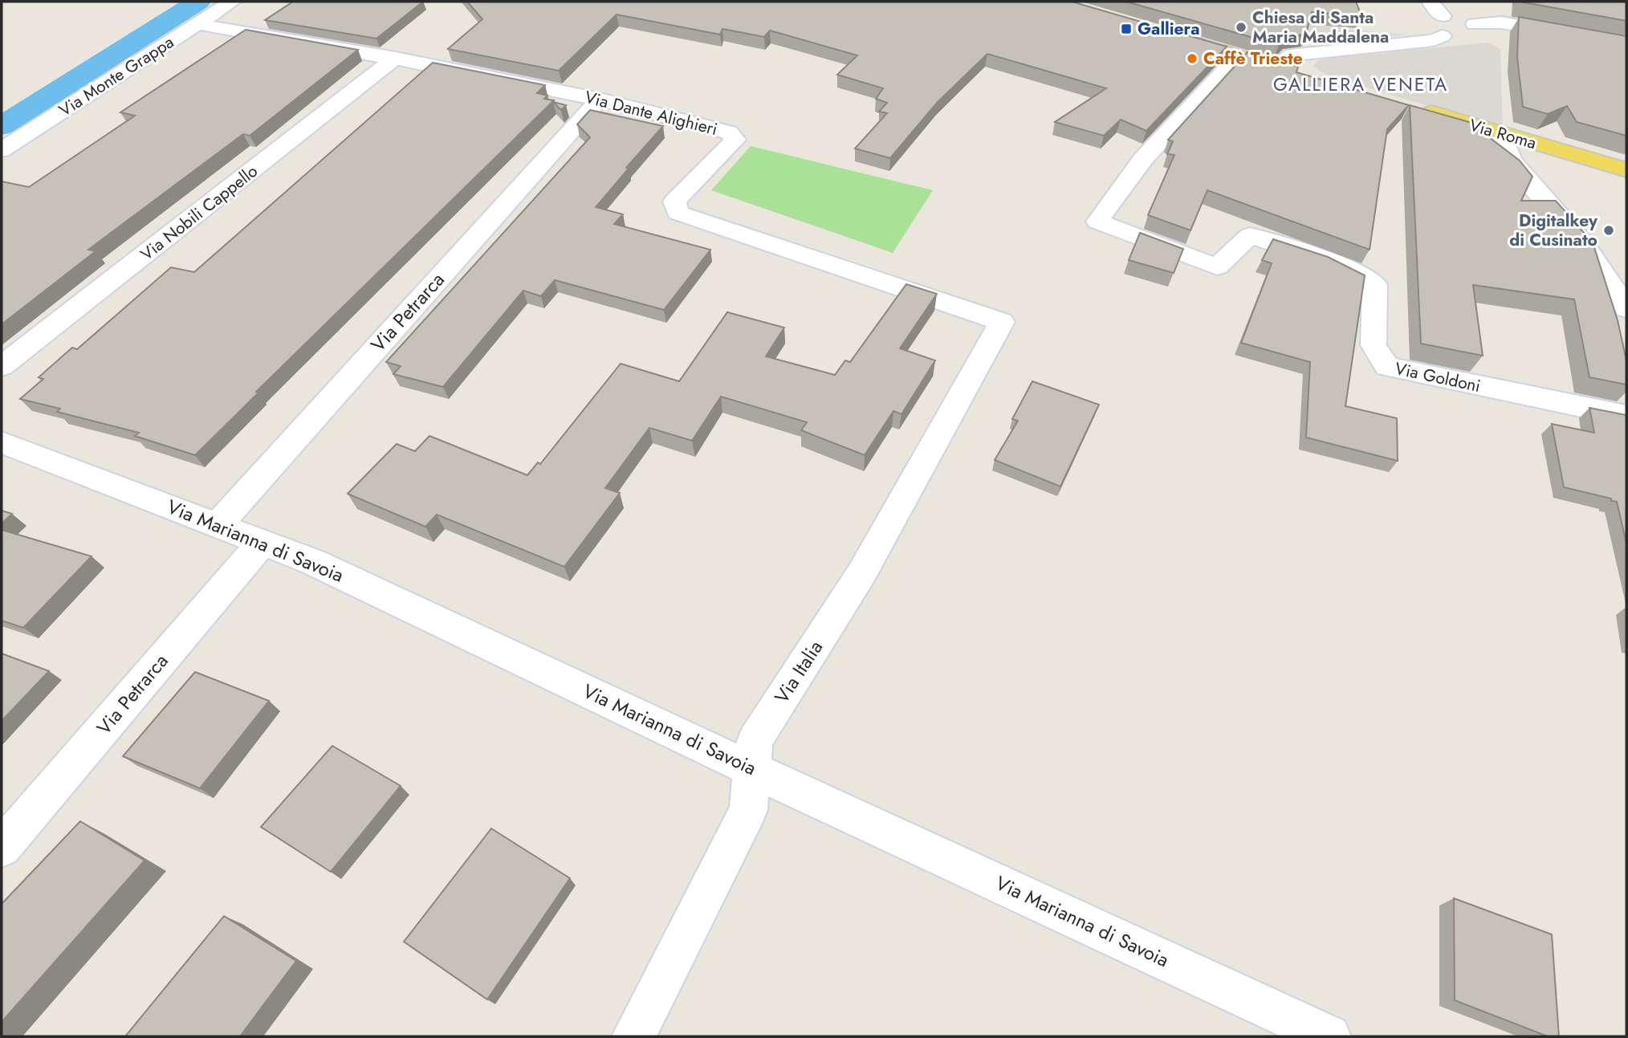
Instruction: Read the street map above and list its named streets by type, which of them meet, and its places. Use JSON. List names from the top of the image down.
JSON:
{
  "streets": {
    "main road": ["Via Roma"],
    "street": [
      "Via Monte Grappa",
      "Via Dante Alighieri",
      "Via Nobili Cappello",
      "Via Petrarca",
      "Via Goldoni",
      "Via Marianna di Savoia",
      "Via Italia"
    ]
  },
  "crossings": [
    ["Via Monte Grappa", "Via Dante Alighieri"],
    ["Via Dante Alighieri", "Via Nobili Cappello"],
    ["Via Dante Alighieri", "Via Petrarca"],
    ["Via Dante Alighieri", "Via Italia"],
    ["Via Petrarca", "Via Marianna di Savoia"],
    ["Via Marianna di Savoia", "Via Italia"]
  ],
  "districts": ["GALLIERA VENETA"],
  "places": {
    "other": ["Chiesa di Santa Maria Maddalena", "Caffè Trieste", "Digitalkey di Cusinato"],
    "transit": ["Galliera"]
  }
}
